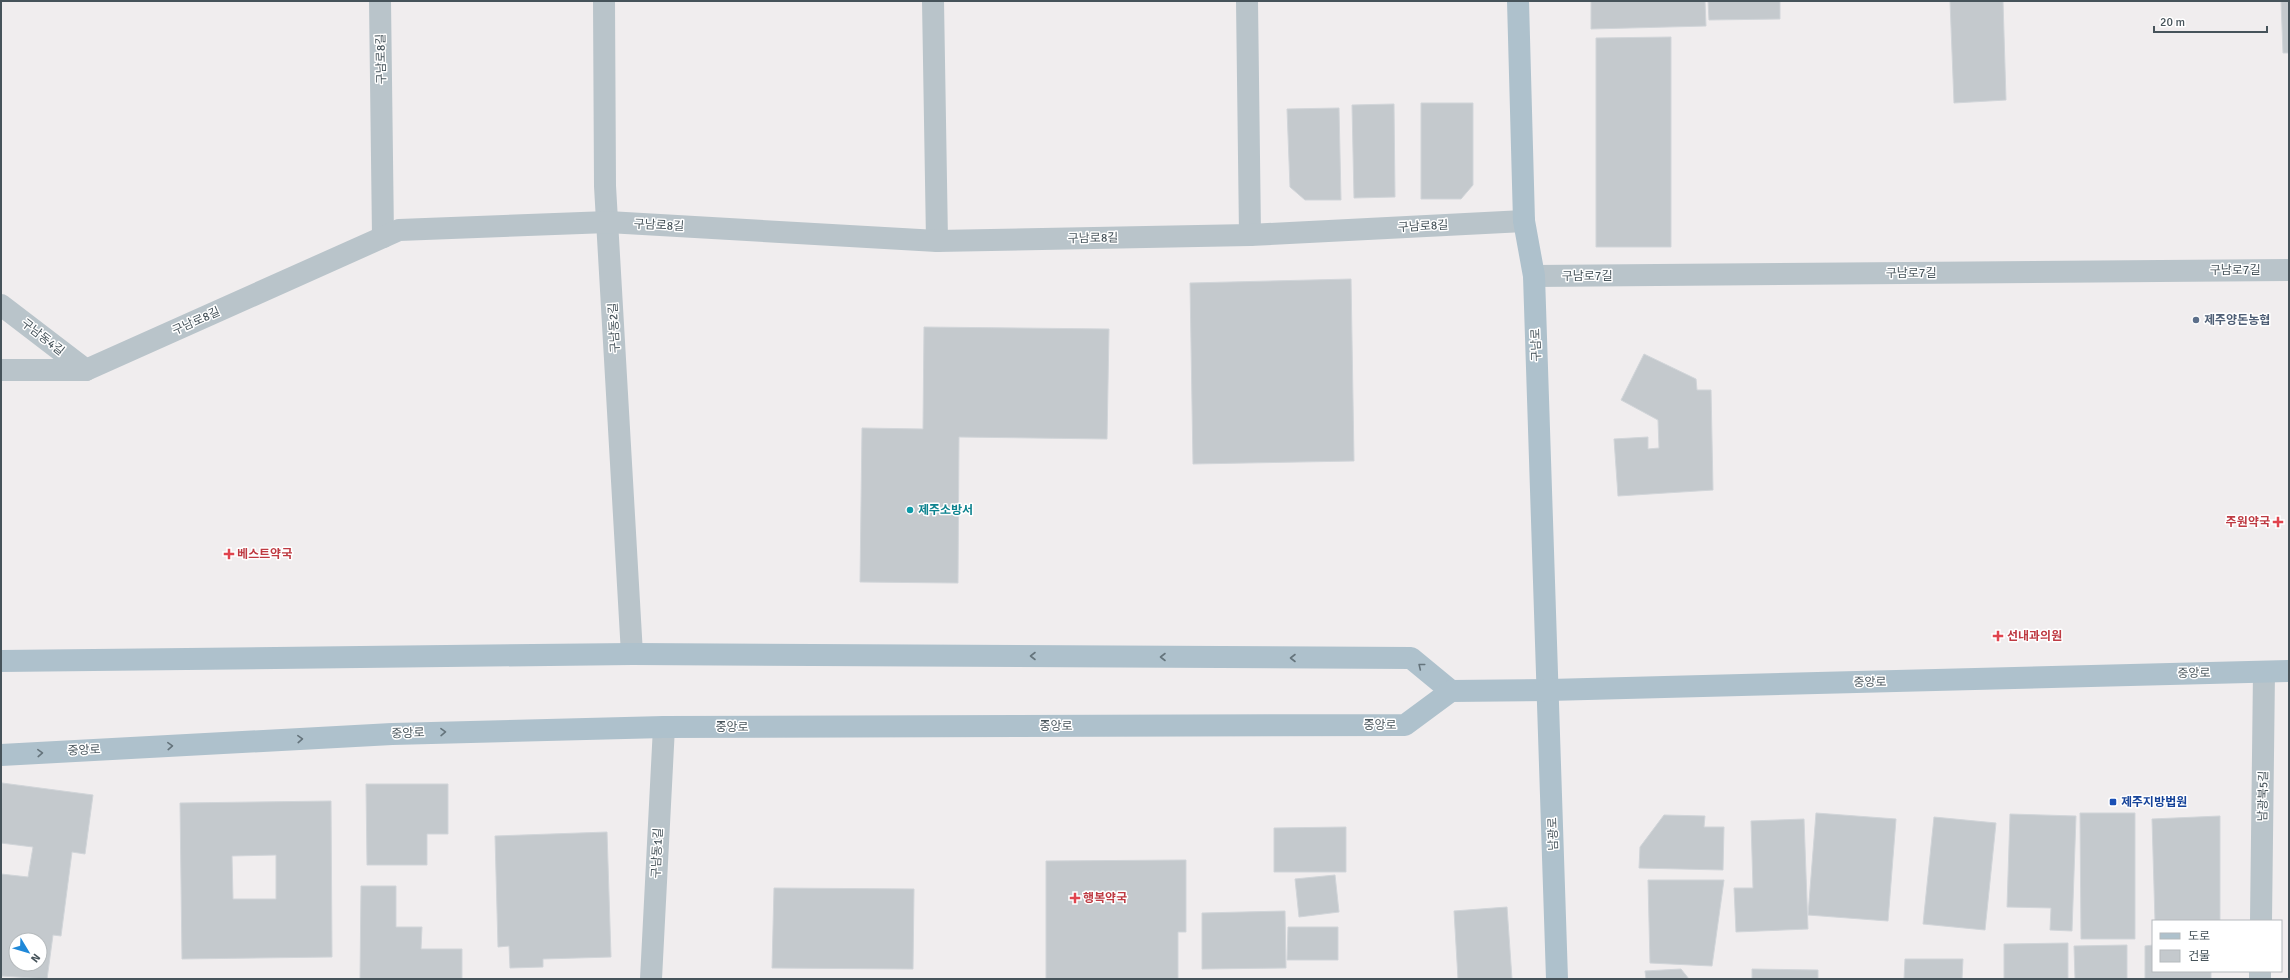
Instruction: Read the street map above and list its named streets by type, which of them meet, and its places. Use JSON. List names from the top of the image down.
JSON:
{
  "streets": {
    "main road": ["구남로", "중앙로", "남광로"],
    "street": [
      "구남로8길",
      "구남로7길",
      "구남동2길",
      "구남동4길",
      "남광북5길",
      "구남동1길"
    ]
  },
  "crossings": [
    ["구남로8길", "구남동2길"],
    ["구남로8길", "구남동4길"],
    ["구남로8길", "구남로"],
    ["구남로7길", "구남로"],
    ["구남로", "중앙로"],
    ["구남로", "남광로"],
    ["중앙로", "남광북5길"],
    ["중앙로", "남광로"],
    ["중앙로", "구남동1길"]
  ],
  "places": {
    "other": ["제주양돈농협", "제주소방서"],
    "health": [
      "주원약국",
      "베스트약국",
      "선내과의원",
      "행복약국"
    ],
    "transit": ["제주지방법원"]
  },
  "legend": ["도로", "건물"],
  "scale_bar": "20 m",
  "north": "bottom right"
}
